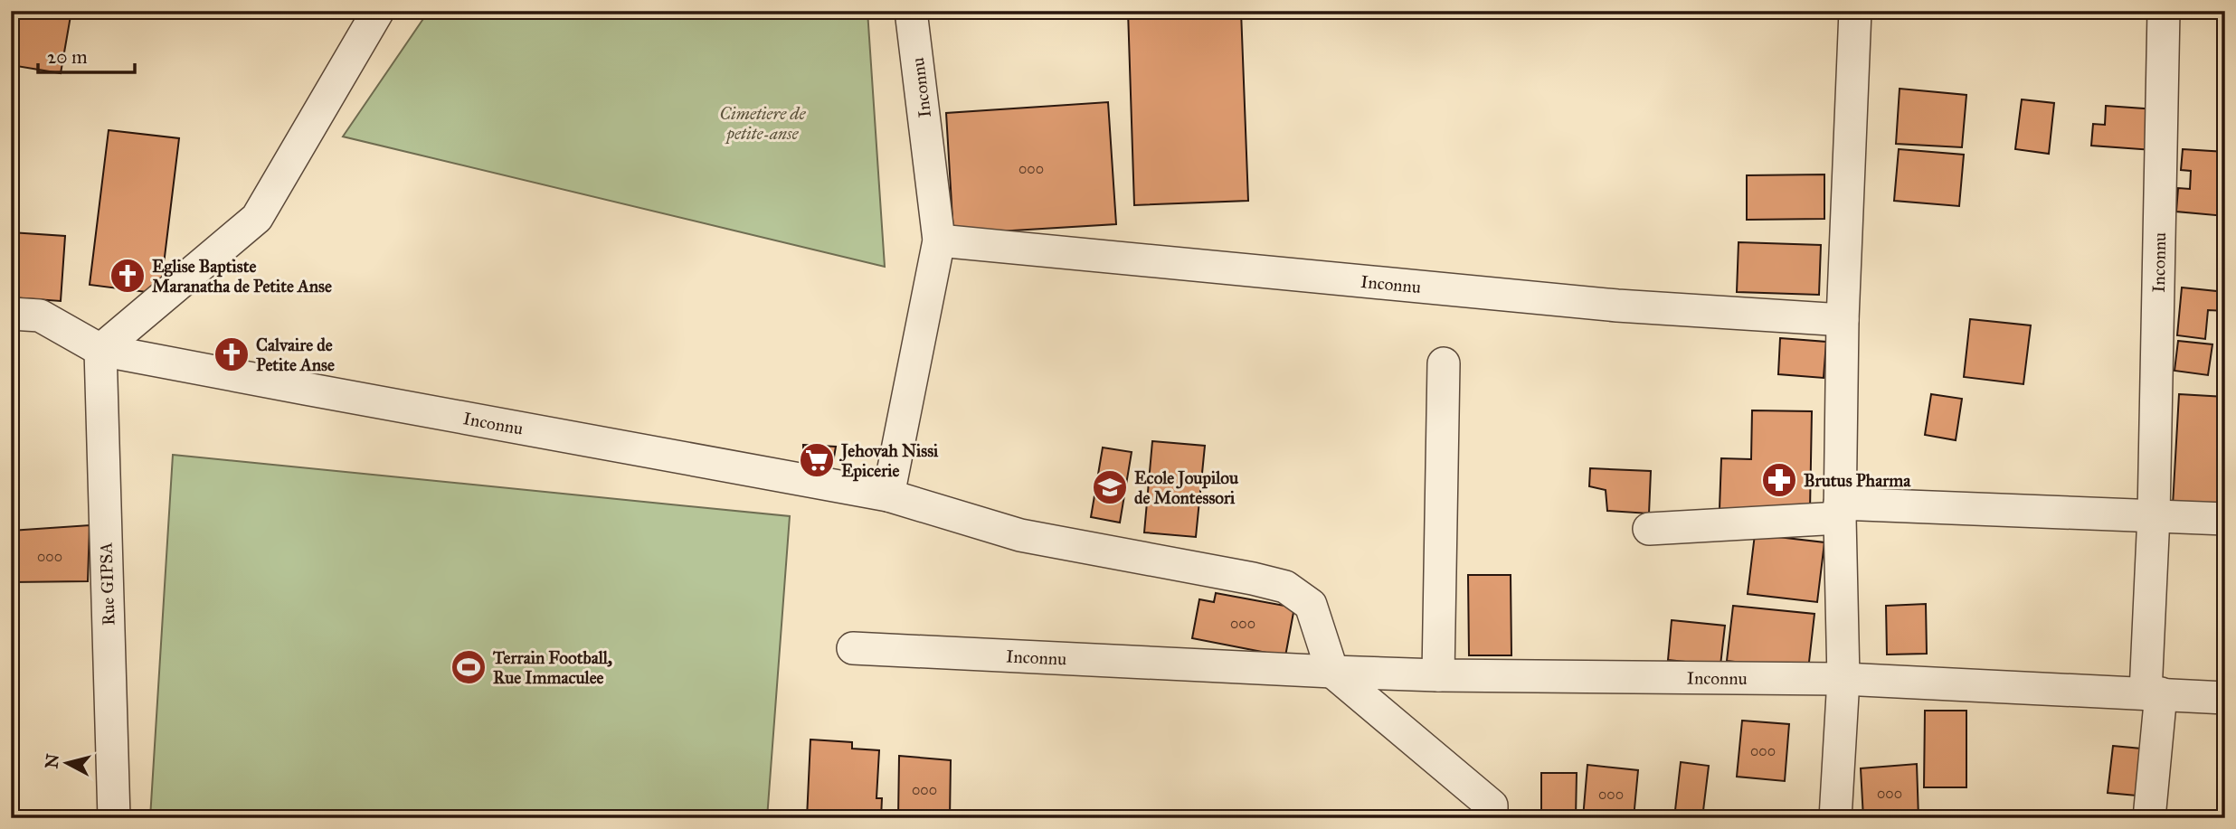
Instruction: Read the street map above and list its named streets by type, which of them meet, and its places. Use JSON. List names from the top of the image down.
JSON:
{
  "streets": {
    "street": ["Inconnu", "Rue GIPSA"]
  },
  "crossings": [
    ["Inconnu", "Rue GIPSA"]
  ],
  "parks": ["Cimetiere de petite-anse"],
  "places": {
    "church": ["Eglise Baptiste Maranatha de Petite Anse", "Calvaire de Petite Anse"],
    "supermarket": ["Jehovah Nissi Epicerie"],
    "pharmacy": ["Brutus Pharma"],
    "school or university": ["Ecole Joupilou de Montessori"],
    "sports": ["Terrain Football, Rue Immaculee"]
  },
  "house_numbers": [
    "000",
    "000",
    "000",
    "000",
    "000",
    "000",
    "000"
  ],
  "scale_bar": "20 m",
  "north": "left"
}
